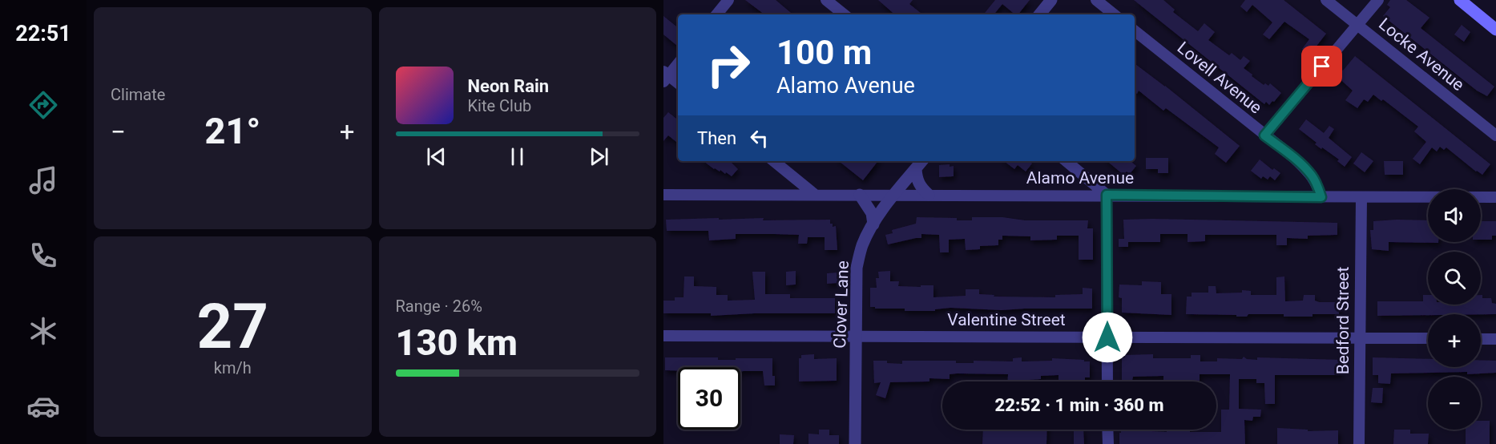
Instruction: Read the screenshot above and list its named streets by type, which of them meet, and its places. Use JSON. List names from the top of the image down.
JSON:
{
  "streets": {
    "street": [
      "Locke Avenue",
      "Lovell Avenue",
      "Alamo Avenue",
      "Clover Lane",
      "Valentine Street",
      "Bedford Street"
    ]
  },
  "crossings": [
    ["Lovell Avenue", "Alamo Avenue"],
    ["Alamo Avenue", "Clover Lane"],
    ["Alamo Avenue", "Bedford Street"],
    ["Clover Lane", "Valentine Street"],
    ["Valentine Street", "Bedford Street"]
  ],
  "page": {
    "tabs": "22:51",
    "tile": [
      "Climate",
      ["27", "km/h"],
      ["Range · 26%", "130 km"]
    ],
    "turn": ["100 m", "Alamo Avenue"],
    "song": ["Neon Rain", "Kite Club"],
    "heat": ["−", "21°", "+"],
    "then": "Then",
    "map_buttons": ["+", "−"],
    "limit": "30",
    "trip": "22:52 · 1 min · 360 m"
  }
}
